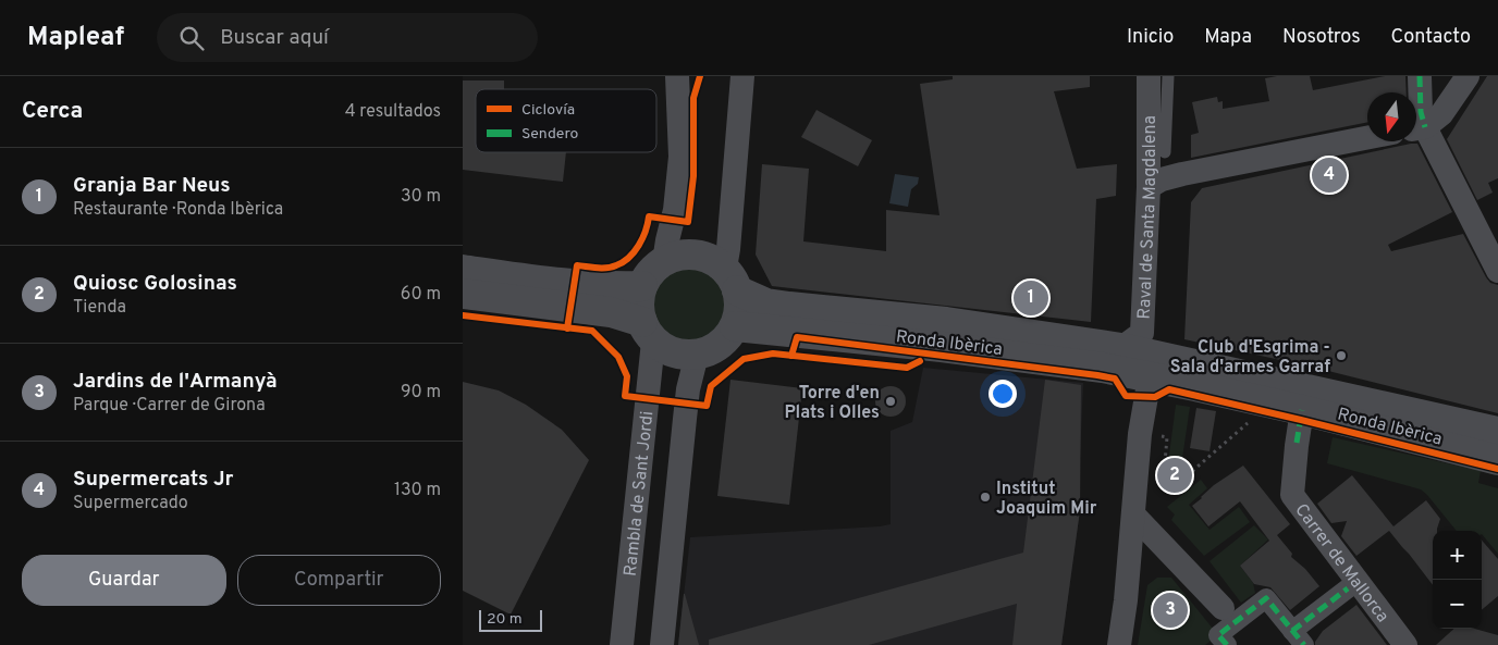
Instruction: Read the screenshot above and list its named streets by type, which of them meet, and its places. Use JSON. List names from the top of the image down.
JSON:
{
  "streets": {
    "street": [
      "Raval de Santa Magdalena",
      "Ronda Ibèrica",
      "Rambla de Sant Jordi",
      "Carrer de Mallorca"
    ]
  },
  "crossings": [
    ["Raval de Santa Magdalena", "Ronda Ibèrica"],
    ["Ronda Ibèrica", "Rambla de Sant Jordi"],
    ["Ronda Ibèrica", "Carrer de Mallorca"]
  ],
  "places": ["Club d'Esgrima - Sala d'armes Garraf", "Torre d'en Plats i Olles", "Institut Joaquim Mir"],
  "legend": ["Ciclovía", "Sendero"],
  "scale_bar": "20 m",
  "north": "bottom",
  "page": {
    "header": "Mapleaf",
    "search": "Buscar aquí",
    "nav": [
      "Inicio",
      "Mapa",
      "Nosotros",
      "Contacto"
    ],
    "heading": ["Cerca", "4 resultados"],
    "list": [
      {
        "mark": "1",
        "name": "Granja Bar Neus",
        "note": "Restaurante · Ronda Ibèrica",
        "value": "30 m"
      },
      {
        "mark": "2",
        "name": "Quiosc Golosinas",
        "note": "Tienda",
        "value": "60 m"
      },
      {
        "mark": "3",
        "name": "Jardins de l'Armanyà",
        "note": "Parque · Carrer de Girona",
        "value": "90 m"
      },
      {
        "mark": "4",
        "name": "Supermercats Jr",
        "note": "Supermercado",
        "value": "130 m"
      }
    ],
    "pins": [
      "4",
      "1",
      "2",
      "3"
    ],
    "map_buttons": ["+", "−"],
    "buttons": ["Guardar", "Compartir"],
    "scale": "20 m"
  }
}
